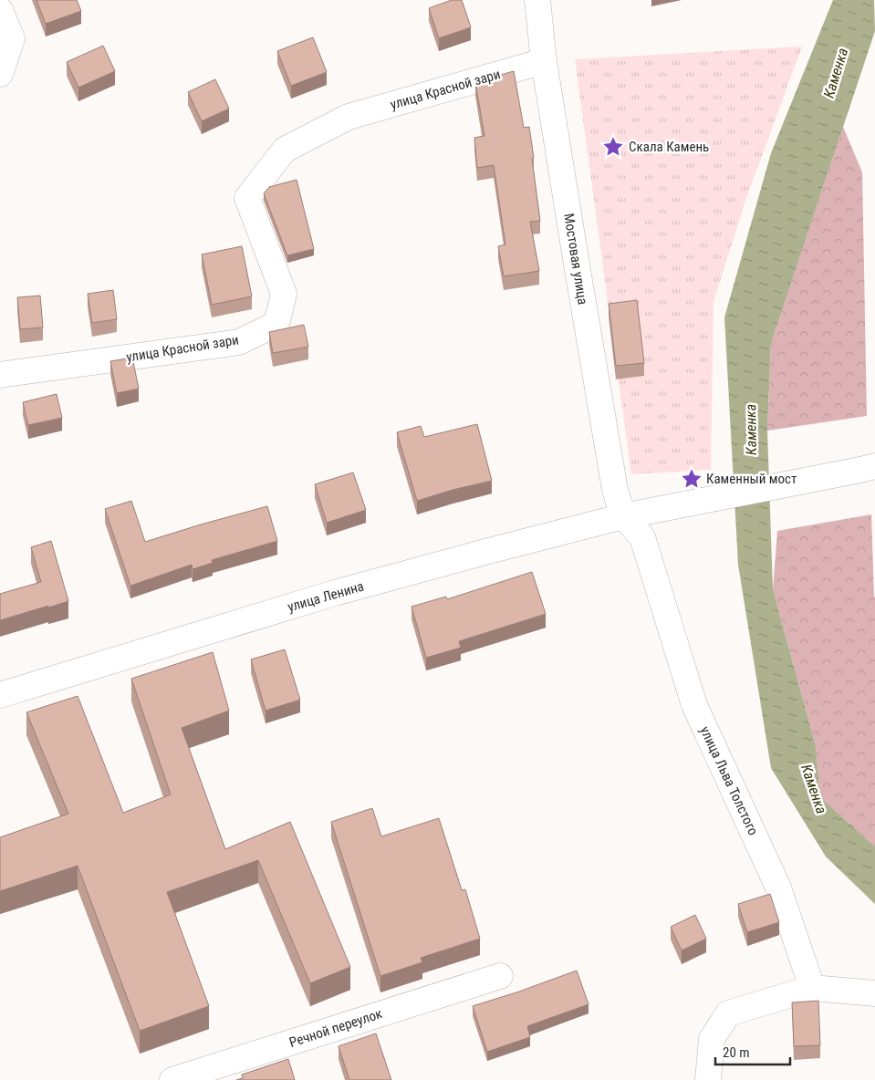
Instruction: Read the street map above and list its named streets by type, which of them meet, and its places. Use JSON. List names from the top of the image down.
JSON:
{
  "streets": {
    "street": [
      "улица Красной зари",
      "Мостовая улица",
      "улица Ленина",
      "улица Льва Толстого",
      "Речной переулок"
    ]
  },
  "crossings": [
    ["улица Красной зари", "Мостовая улица"],
    ["Мостовая улица", "улица Ленина"],
    ["Мостовая улица", "улица Льва Толстого"],
    ["улица Ленина", "улица Льва Толстого"]
  ],
  "water": ["Каменка"],
  "places": {
    "place": ["Скала Камень", "Каменный мост"]
  },
  "scale_bar": "20 m"
}
